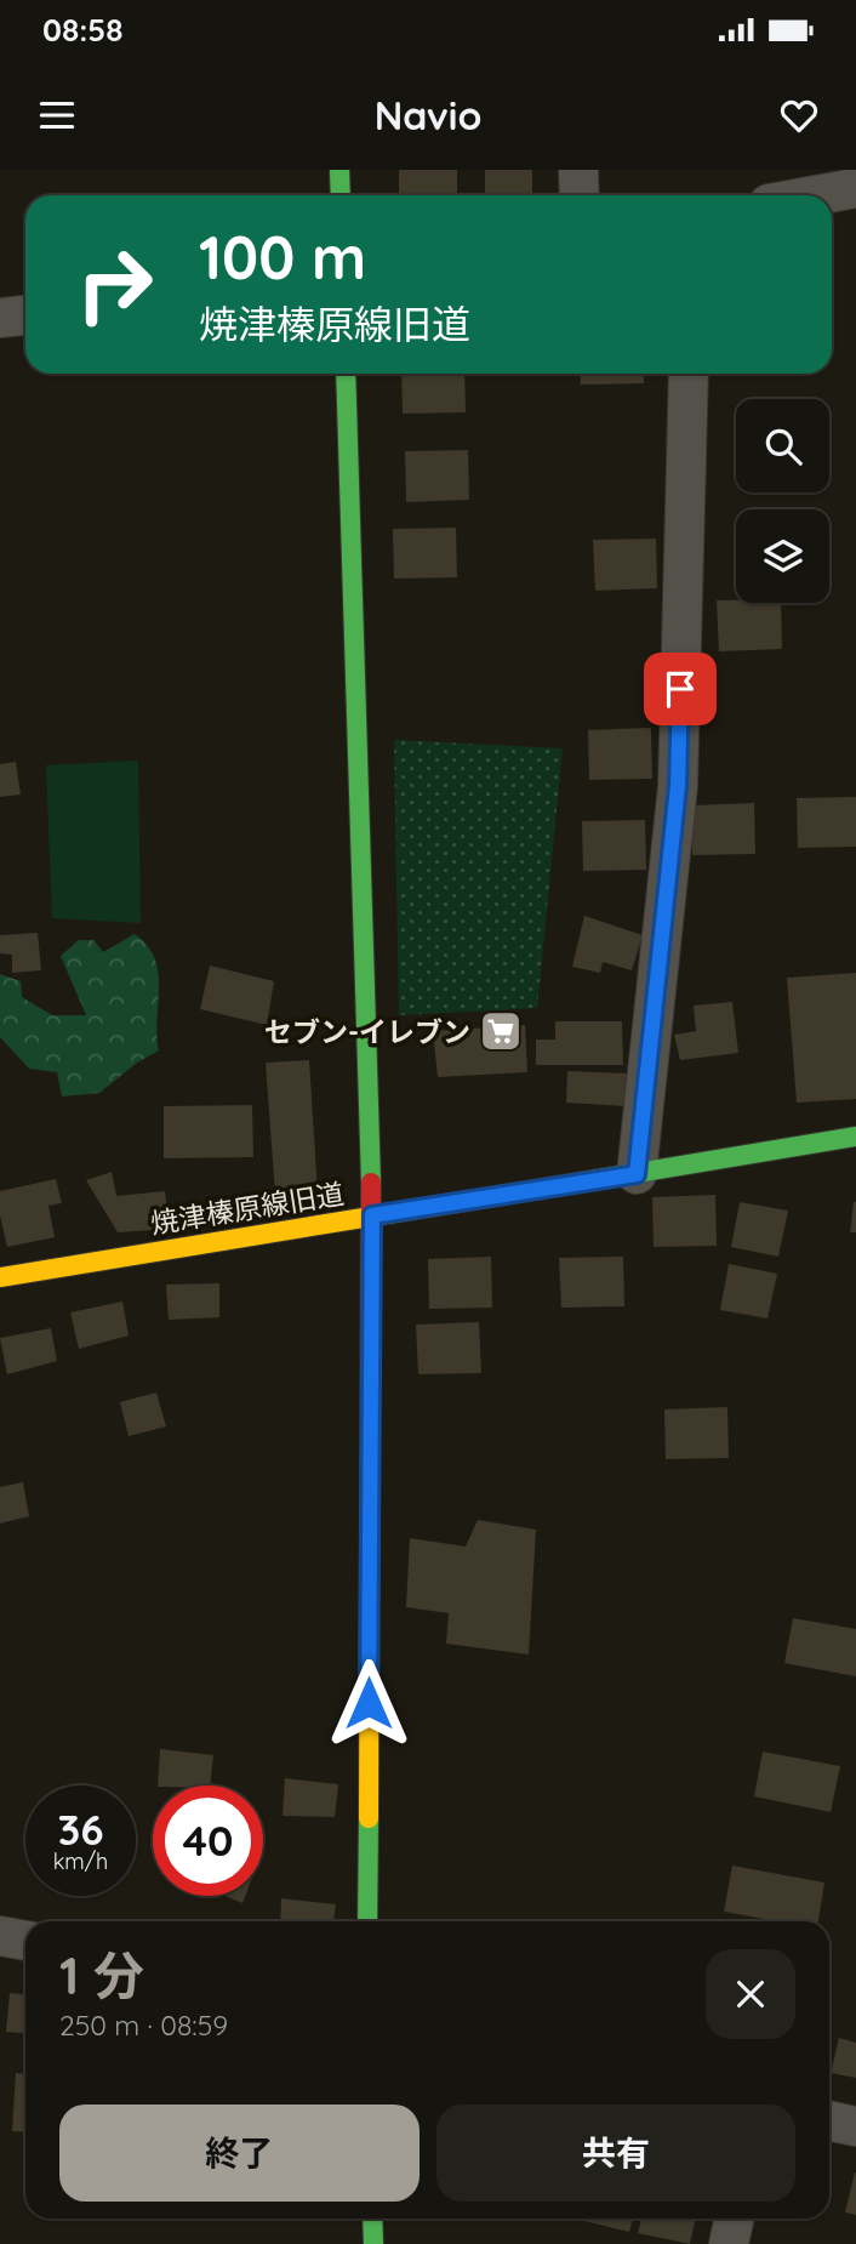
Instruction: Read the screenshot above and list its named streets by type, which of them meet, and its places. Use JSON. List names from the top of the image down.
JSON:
{
  "streets": {
    "street": ["焼津榛原線旧道"]
  },
  "places": {
    "supermarket": ["セブン-イレブン"]
  },
  "page": {
    "status": "08:58",
    "header": "Navio",
    "turn": ["100 m", "焼津榛原線旧道"],
    "speed": "36 km/h",
    "limit": "40",
    "heading": ["1 分", "250 m · 08:59"],
    "buttons": ["終了", "共有"]
  }
}
